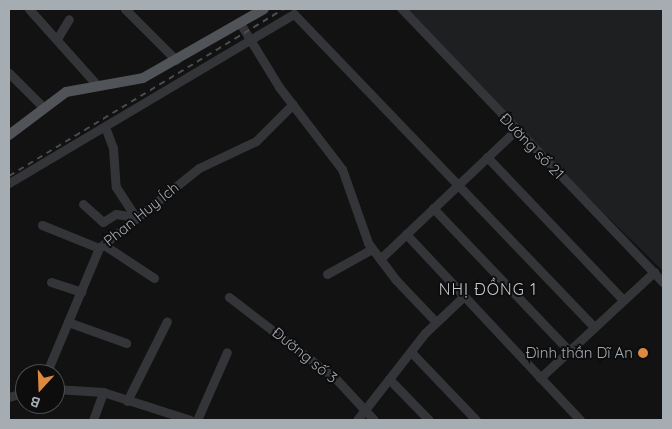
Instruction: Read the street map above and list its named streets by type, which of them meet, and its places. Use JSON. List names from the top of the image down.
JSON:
{
  "streets": {
    "street": ["Đường số 21", "Phan Huy Ích", "Đường số 3"]
  },
  "districts": ["NHỊ ĐỒNG 1"],
  "places": ["Đình thần Dĩ An"],
  "north": "bottom"
}
